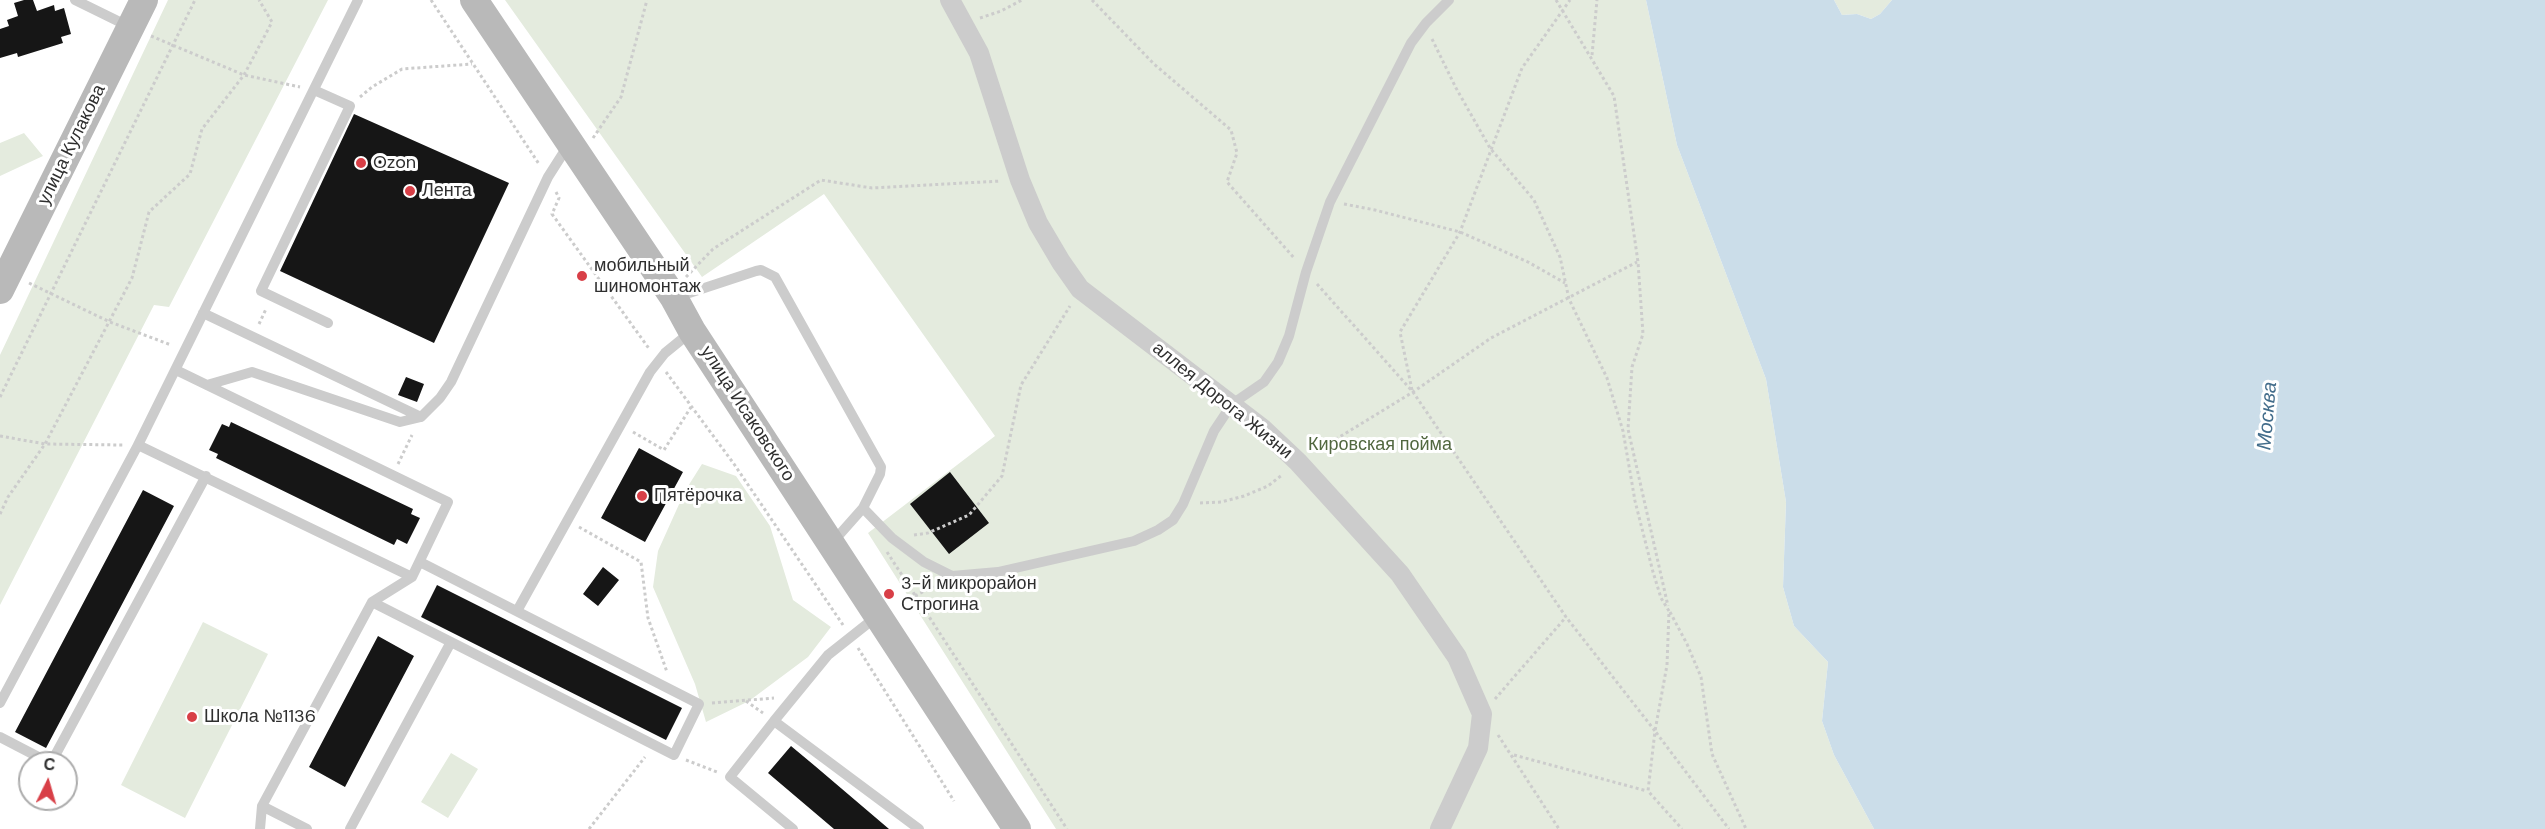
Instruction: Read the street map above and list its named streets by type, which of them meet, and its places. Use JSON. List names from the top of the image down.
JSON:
{
  "streets": {
    "street": ["улица Кулакова", "аллея Дорога Жизни", "улица Исаковского"]
  },
  "water": ["Москва"],
  "parks": ["Кировская пойма"],
  "places": [
    "Ozon",
    "Лента",
    "мобильный шиномонтаж",
    "Пятёрочка",
    "3-й микрорайон Строгина",
    "Школа №1136"
  ],
  "north": "top"
}
